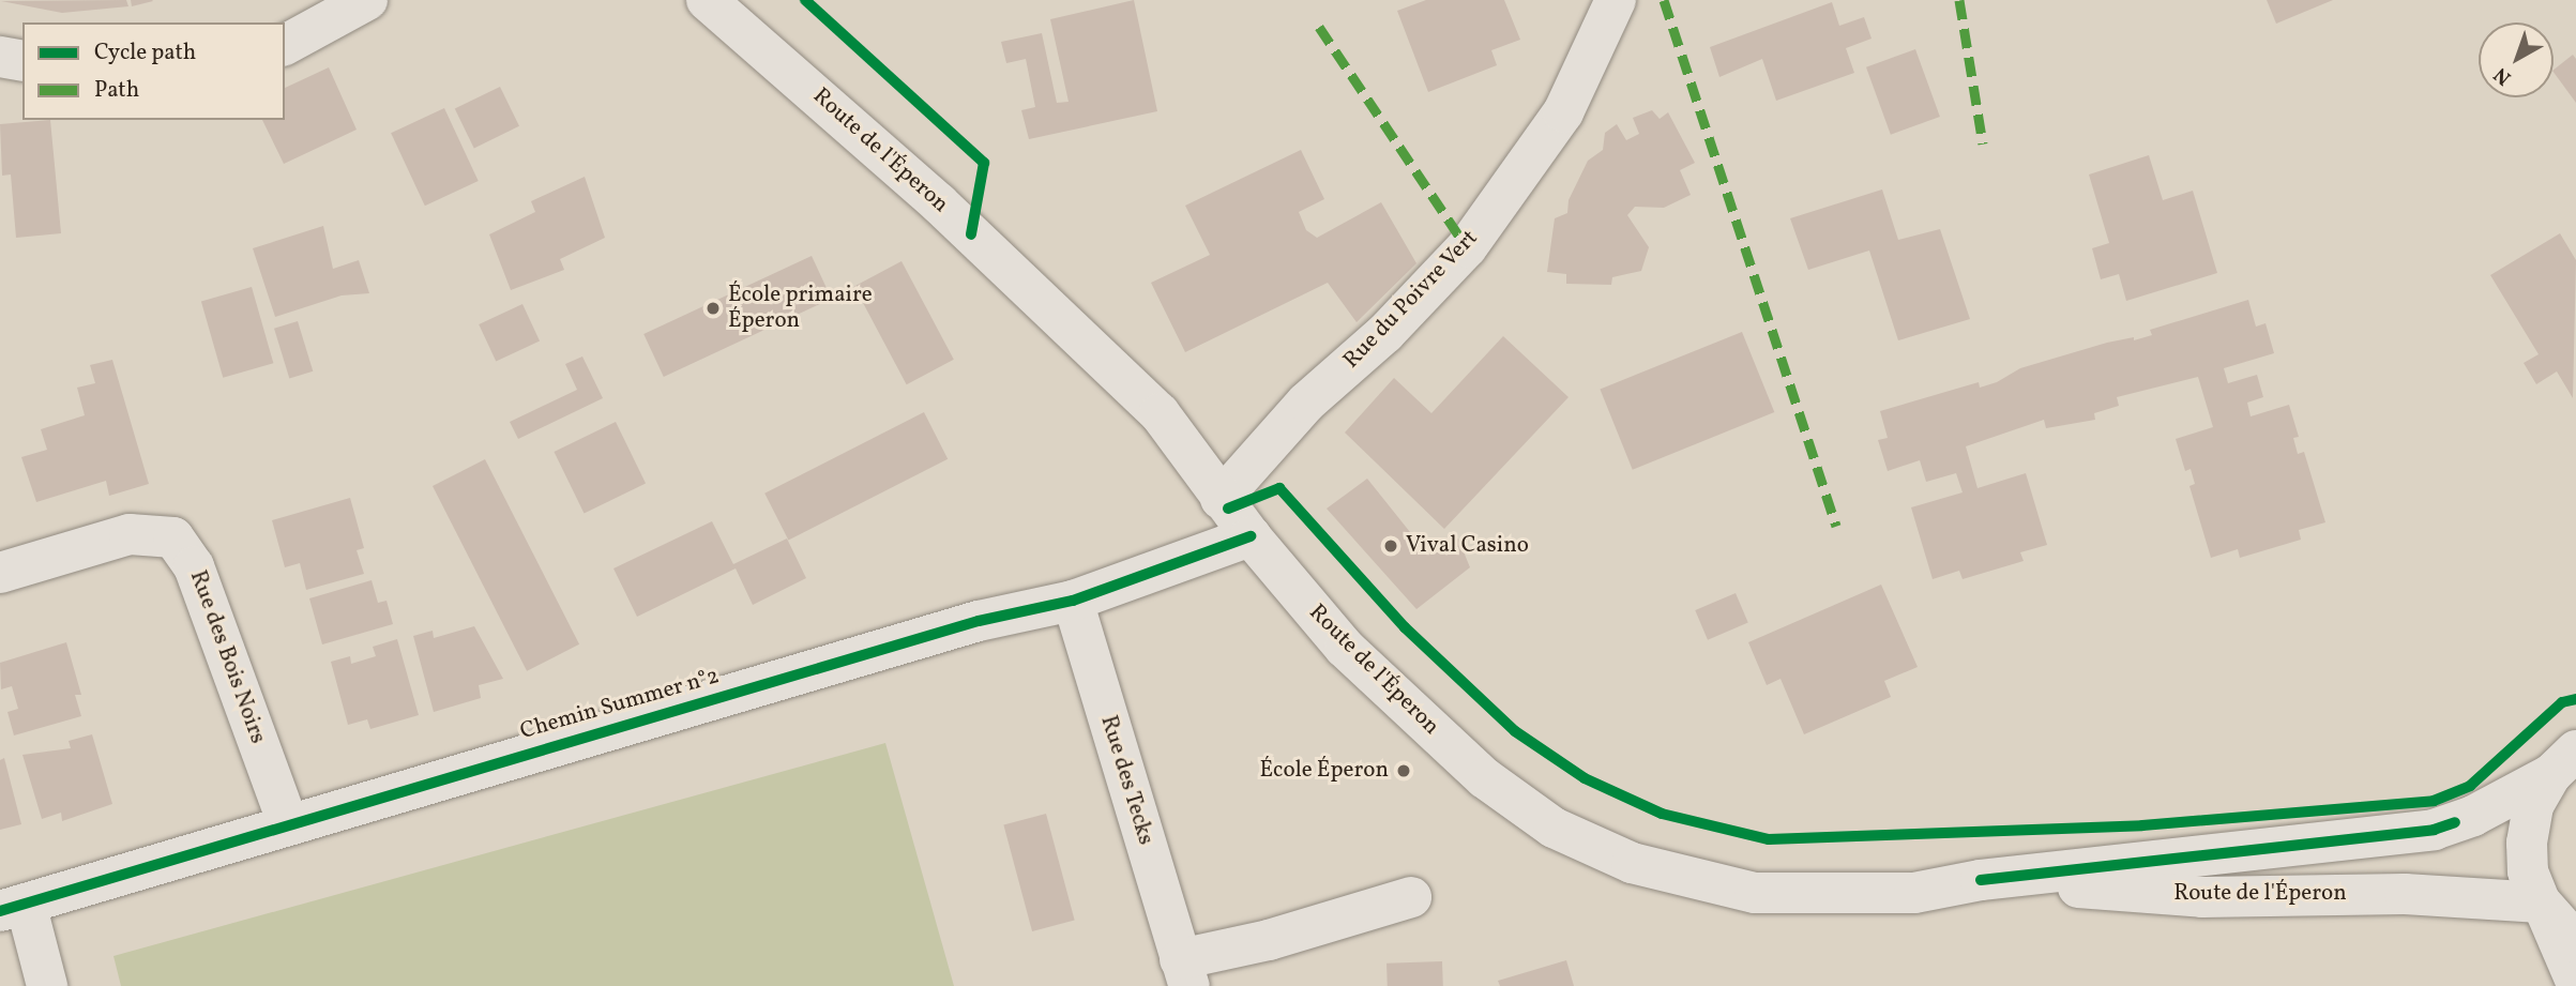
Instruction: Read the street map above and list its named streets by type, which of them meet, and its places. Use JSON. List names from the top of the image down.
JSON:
{
  "streets": {
    "street": [
      "Route de l'Éperon",
      "Rue du Poivre Vert",
      "Rue des Bois Noirs",
      "Chemin Summer n°2",
      "Rue des Tecks"
    ]
  },
  "crossings": [
    ["Route de l'Éperon", "Rue du Poivre Vert"],
    ["Route de l'Éperon", "Chemin Summer n°2"],
    ["Rue des Bois Noirs", "Chemin Summer n°2"],
    ["Chemin Summer n°2", "Rue des Tecks"]
  ],
  "places": ["École primaire Éperon", "Vival Casino", "École Éperon"],
  "legend": ["Cycle path", "Path"],
  "north": "bottom left"
}
